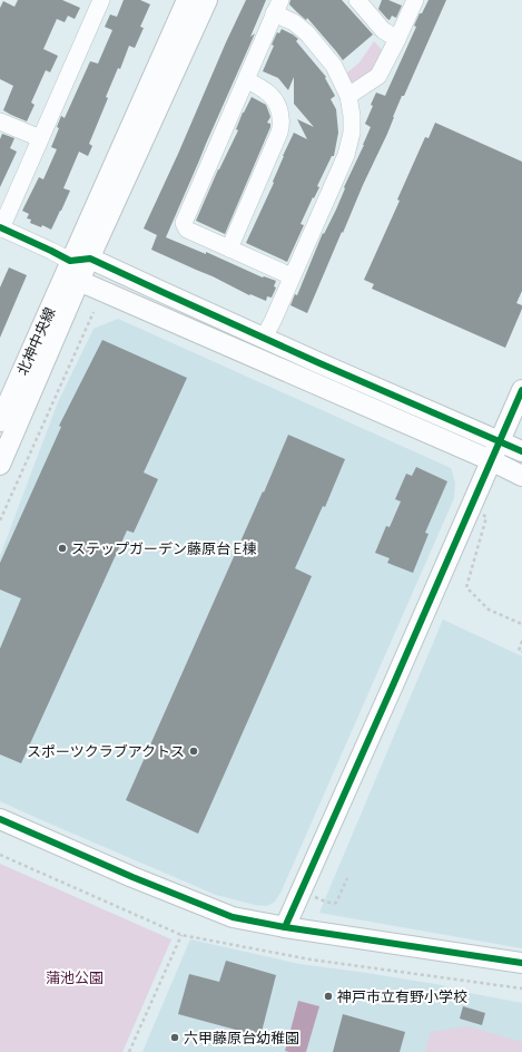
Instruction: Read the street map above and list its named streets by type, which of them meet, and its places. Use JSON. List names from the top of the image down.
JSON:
{
  "streets": {
    "street": ["北神中央線"]
  },
  "parks": ["蒲池公園"],
  "places": [
    "ステップガーデン藤原台 E棟",
    "スポーツクラブアクトス",
    "神戸市立有野小学校",
    "六甲藤原台幼稚園"
  ]
}
